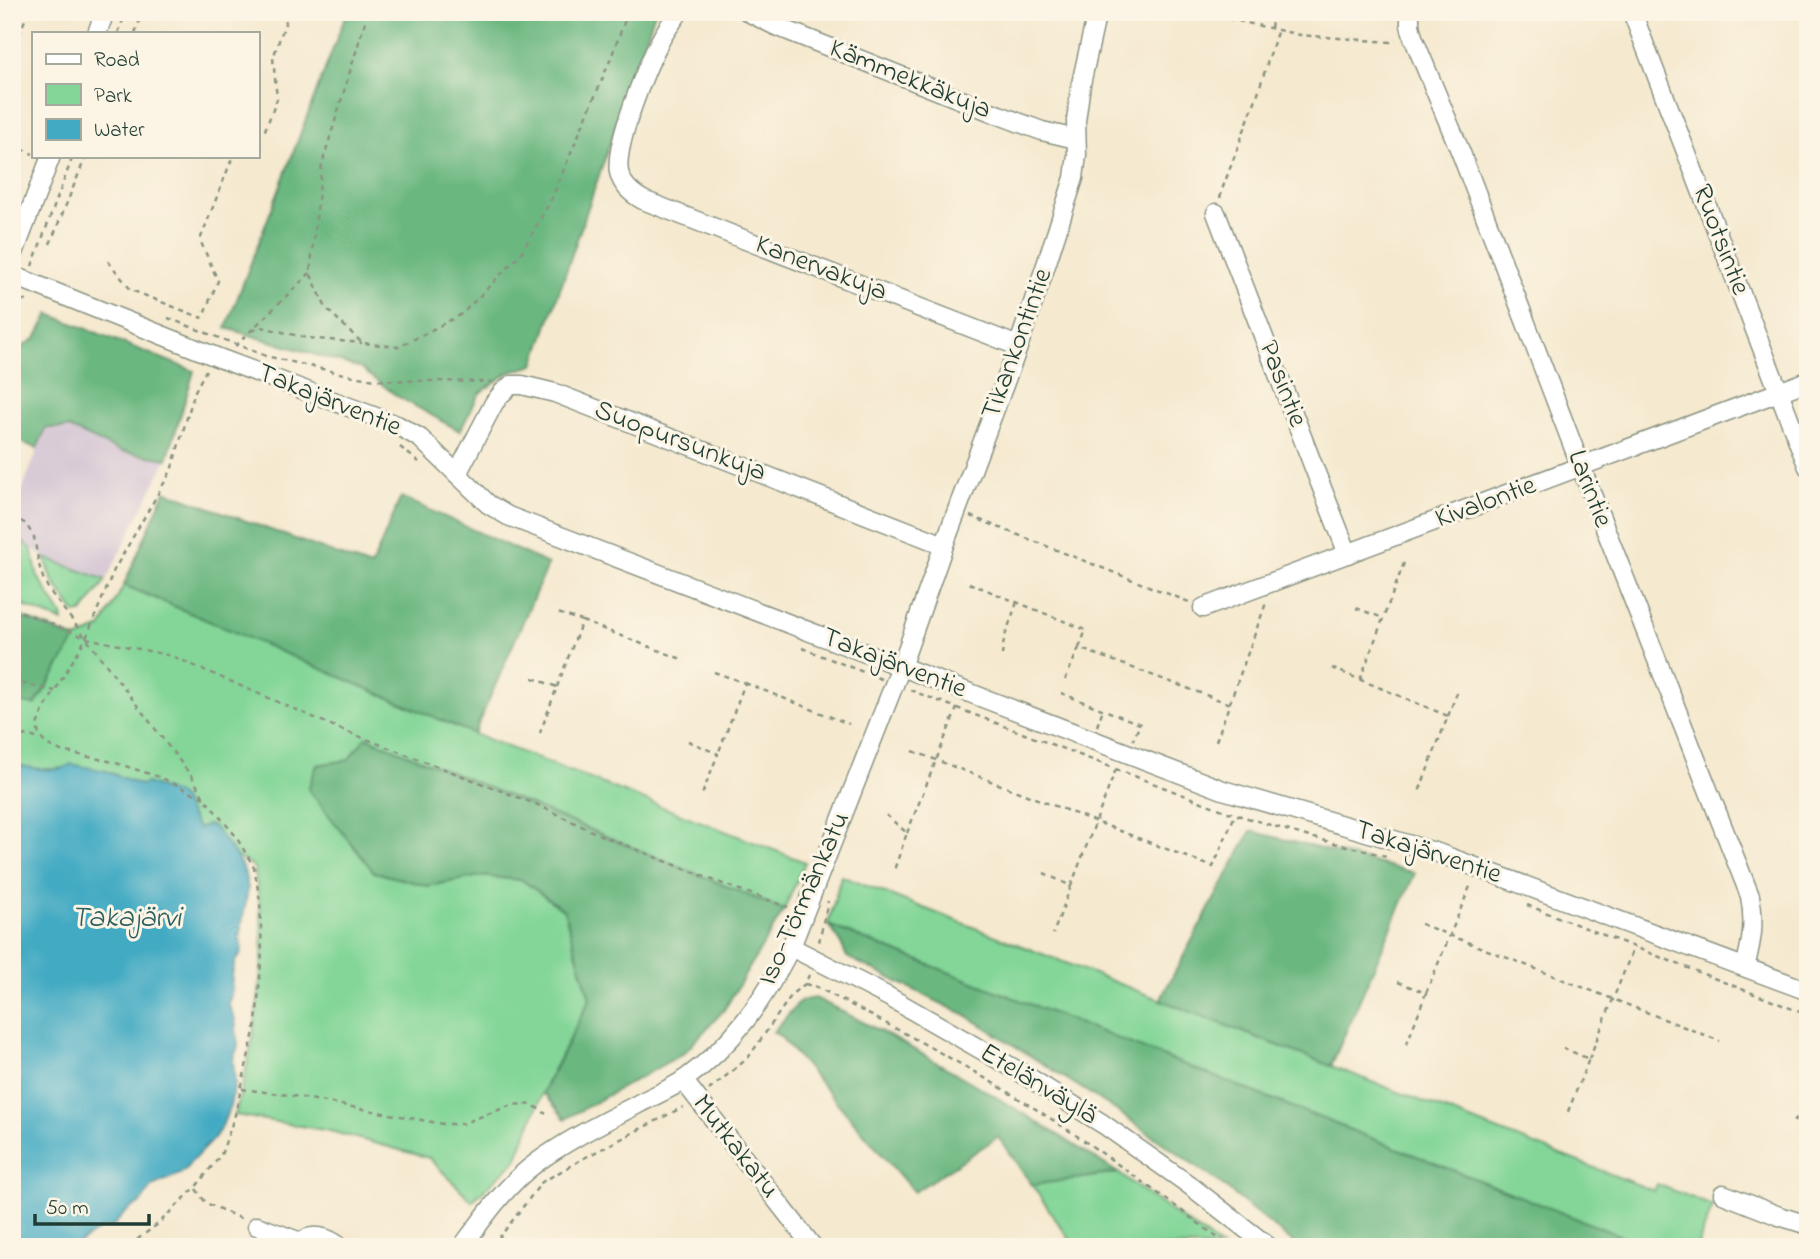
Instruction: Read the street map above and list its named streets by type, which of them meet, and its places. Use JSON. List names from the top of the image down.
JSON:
{
  "streets": {
    "street": [
      "Kämmekkäkuja",
      "Ruotsintie",
      "Kanervakuja",
      "Tikankontintie",
      "Pasintie",
      "Takajärventie",
      "Suopursunkuja",
      "Larintie",
      "Kivalontie",
      "Iso-Törmänkatu",
      "Etelänväylä",
      "Mutkakatu"
    ]
  },
  "crossings": [
    ["Kämmekkäkuja", "Tikankontintie"],
    ["Ruotsintie", "Kivalontie"],
    ["Kanervakuja", "Tikankontintie"],
    ["Tikankontintie", "Takajärventie"],
    ["Tikankontintie", "Suopursunkuja"],
    ["Tikankontintie", "Iso-Törmänkatu"],
    ["Pasintie", "Kivalontie"],
    ["Takajärventie", "Larintie"],
    ["Takajärventie", "Iso-Törmänkatu"],
    ["Larintie", "Kivalontie"],
    ["Iso-Törmänkatu", "Etelänväylä"],
    ["Iso-Törmänkatu", "Mutkakatu"]
  ],
  "water": ["Takajärvi"],
  "legend": ["Road", "Park", "Water"],
  "scale_bar": "50 m"
}
